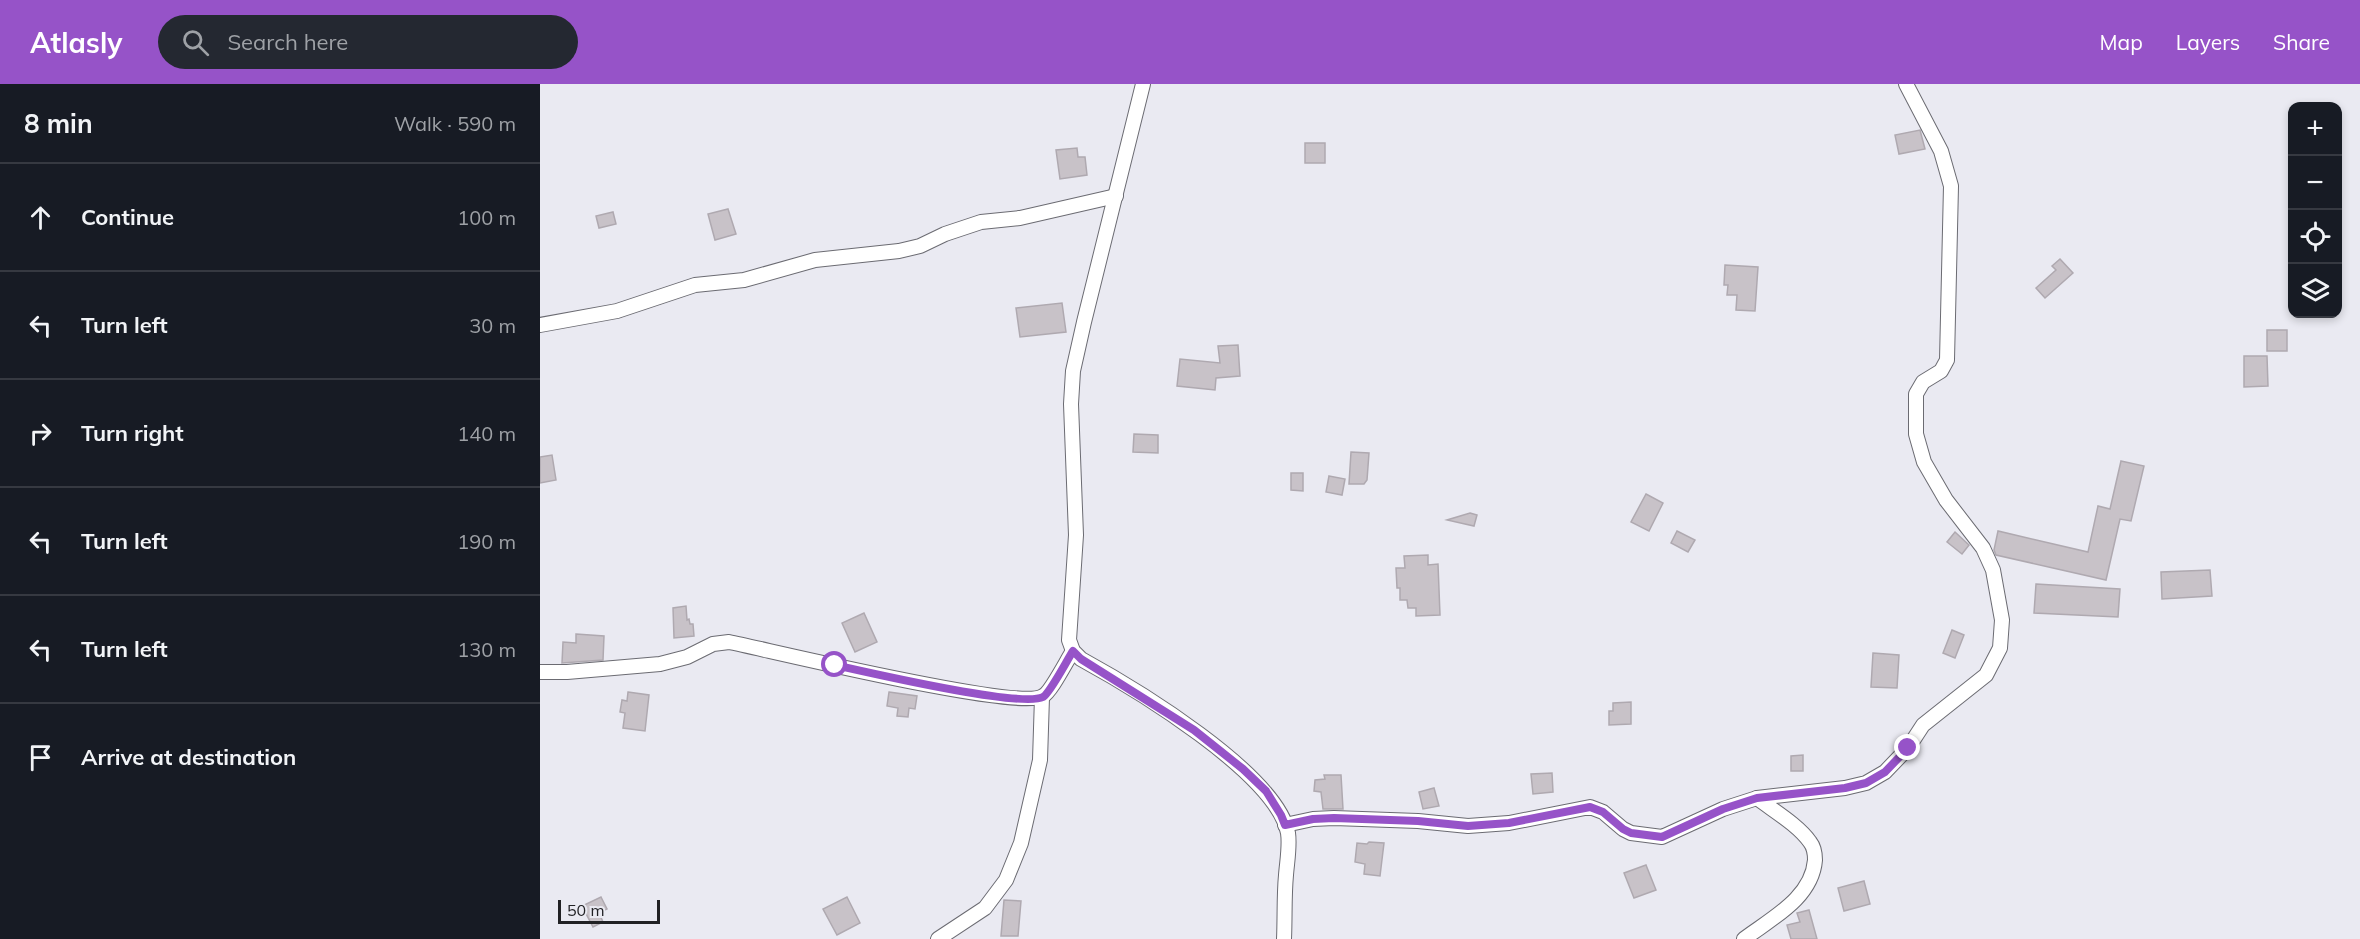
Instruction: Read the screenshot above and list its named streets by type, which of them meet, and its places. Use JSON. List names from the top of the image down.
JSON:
{
  "scale_bar": "50 m",
  "page": {
    "header": "Atlasly",
    "search": "Search here",
    "nav": ["Map", "Layers", "Share"],
    "heading": ["8 min", "Walk · 590 m"],
    "map_buttons": ["+", "−"],
    "list": [
      ["Continue", "100 m"],
      ["Turn left", "30 m"],
      ["Turn right", "140 m"],
      ["Turn left", "190 m"],
      ["Turn left", "130 m"],
      "Arrive at destination"
    ],
    "scale": "50 m"
  }
}
